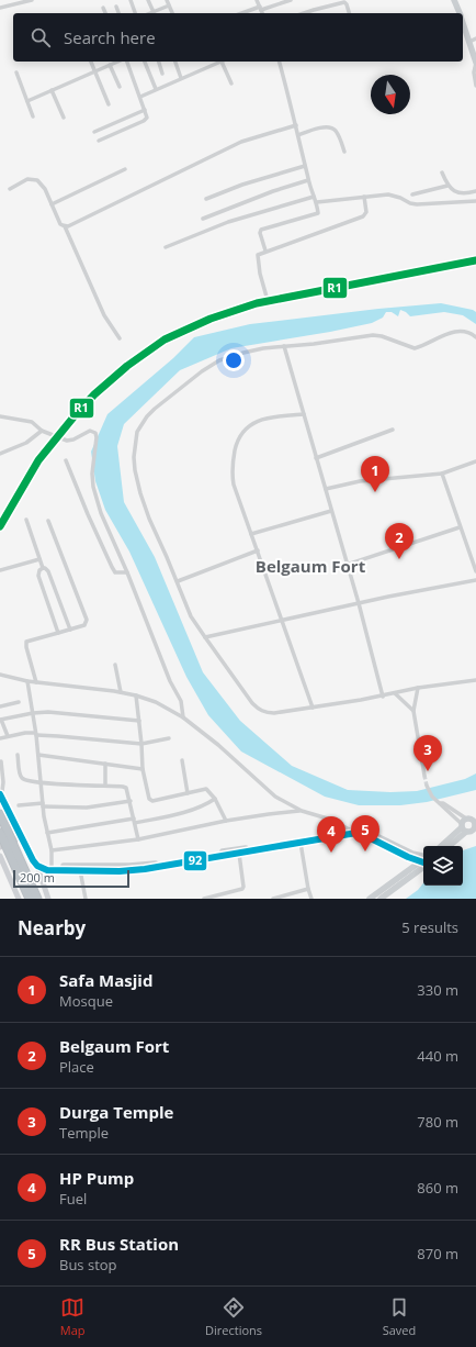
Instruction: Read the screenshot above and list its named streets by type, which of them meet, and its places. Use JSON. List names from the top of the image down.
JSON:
{
  "districts": ["Belgaum Fort"],
  "lines": ["transit line R1", "transit line 92"],
  "scale_bar": "200 m",
  "north": "bottom",
  "page": {
    "search": "Search here",
    "pins": [
      "1",
      "2",
      "3",
      "5",
      "4"
    ],
    "scale": "200 m",
    "heading": ["Nearby", "5 results"],
    "list": [
      {
        "mark": "1",
        "name": "Safa Masjid",
        "note": "Mosque",
        "value": "330 m"
      },
      {
        "mark": "2",
        "name": "Belgaum Fort",
        "note": "Place",
        "value": "440 m"
      },
      {
        "mark": "3",
        "name": "Durga Temple",
        "note": "Temple",
        "value": "780 m"
      },
      {
        "mark": "4",
        "name": "HP Pump",
        "note": "Fuel",
        "value": "860 m"
      },
      {
        "mark": "5",
        "name": "RR Bus Station",
        "note": "Bus stop",
        "value": "870 m"
      }
    ],
    "nav": ["Map", "Directions", "Saved"]
  }
}
